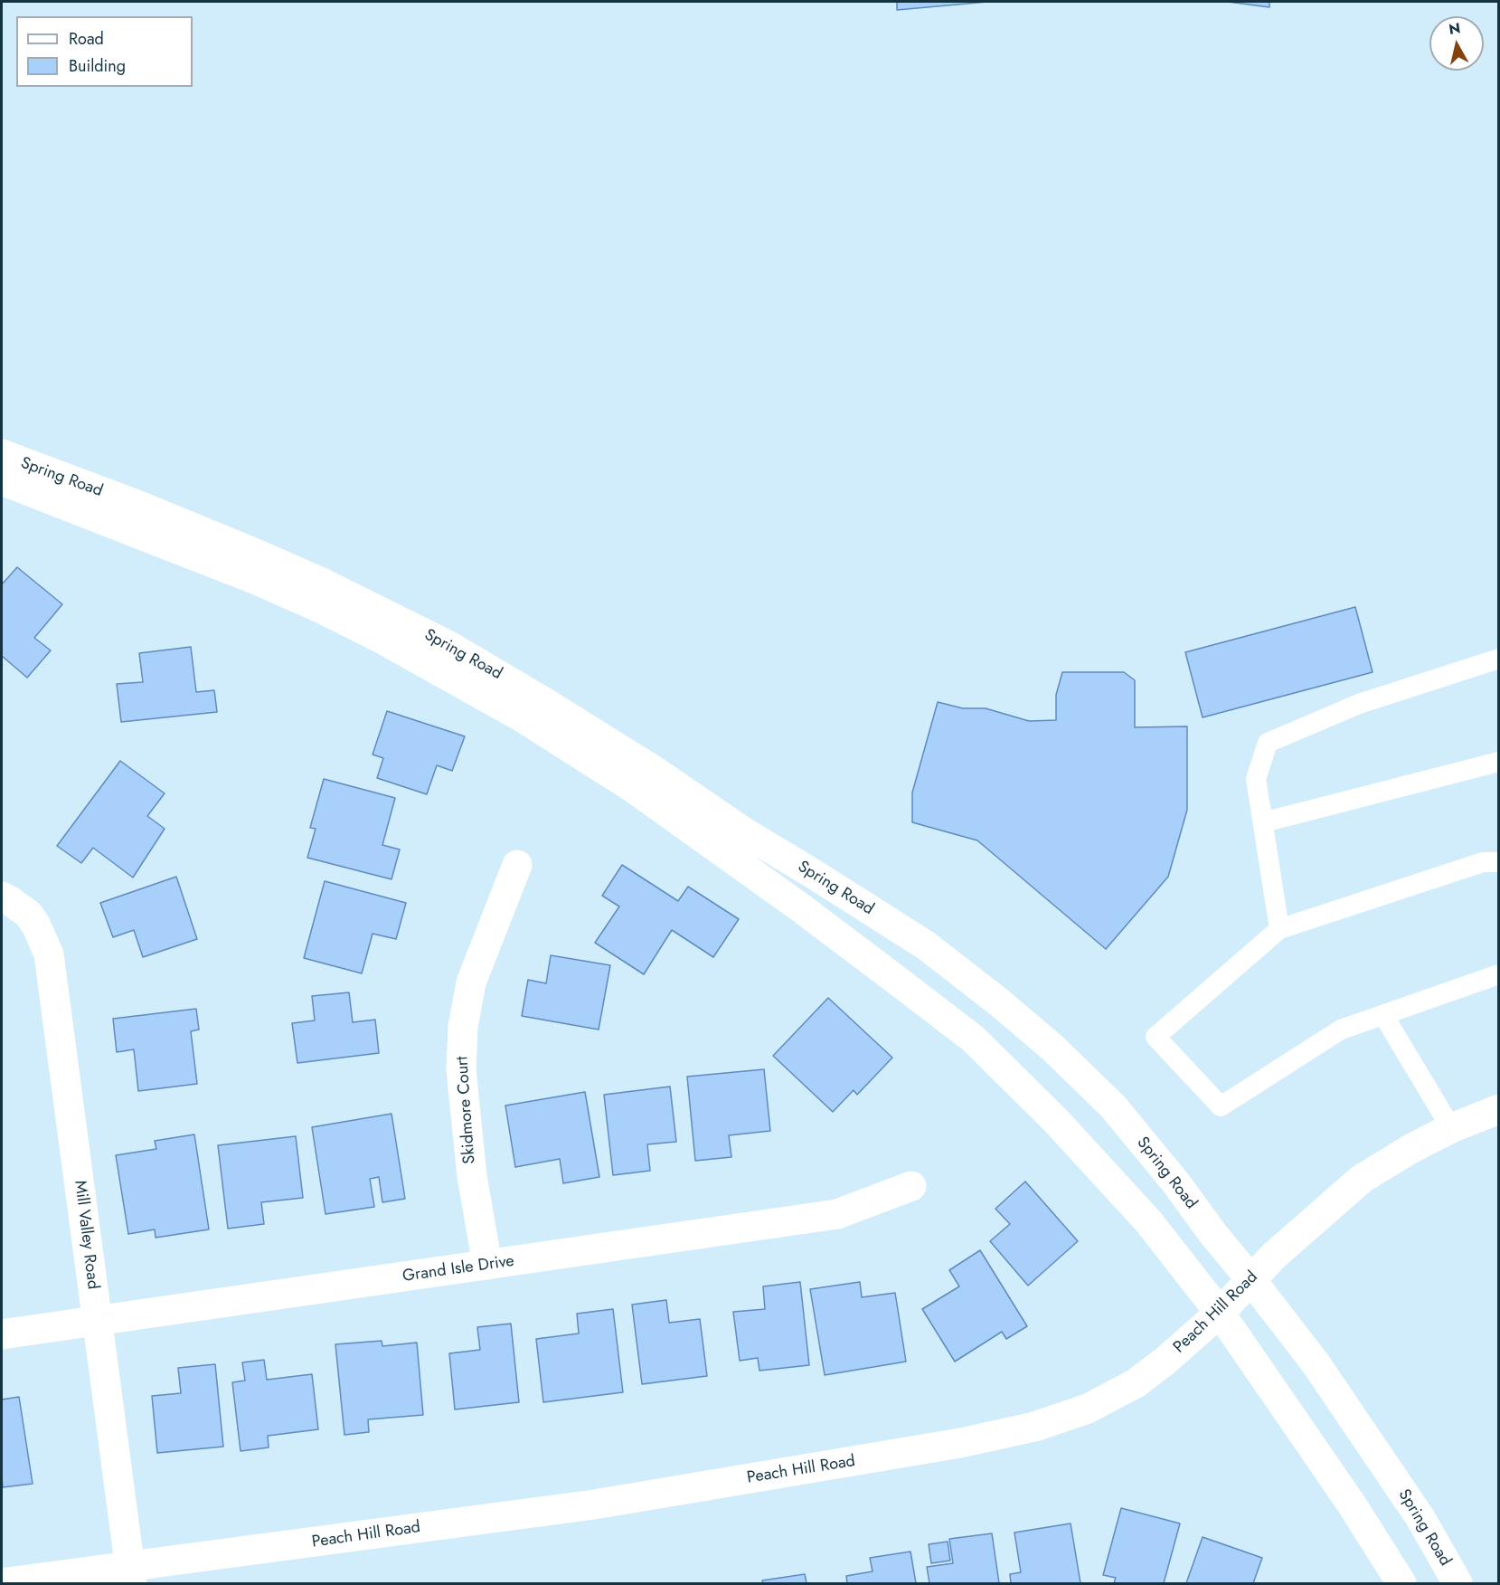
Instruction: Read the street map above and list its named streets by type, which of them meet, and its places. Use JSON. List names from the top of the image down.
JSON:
{
  "streets": {
    "main road": [
      "Spring Road",
      "Skidmore Court",
      "Mill Valley Road",
      "Grand Isle Drive",
      "Peach Hill Road"
    ]
  },
  "crossings": [
    ["Spring Road", "Peach Hill Road"],
    ["Skidmore Court", "Grand Isle Drive"],
    ["Mill Valley Road", "Grand Isle Drive"],
    ["Mill Valley Road", "Peach Hill Road"]
  ],
  "legend": ["Road", "Building"],
  "north": "top"
}
